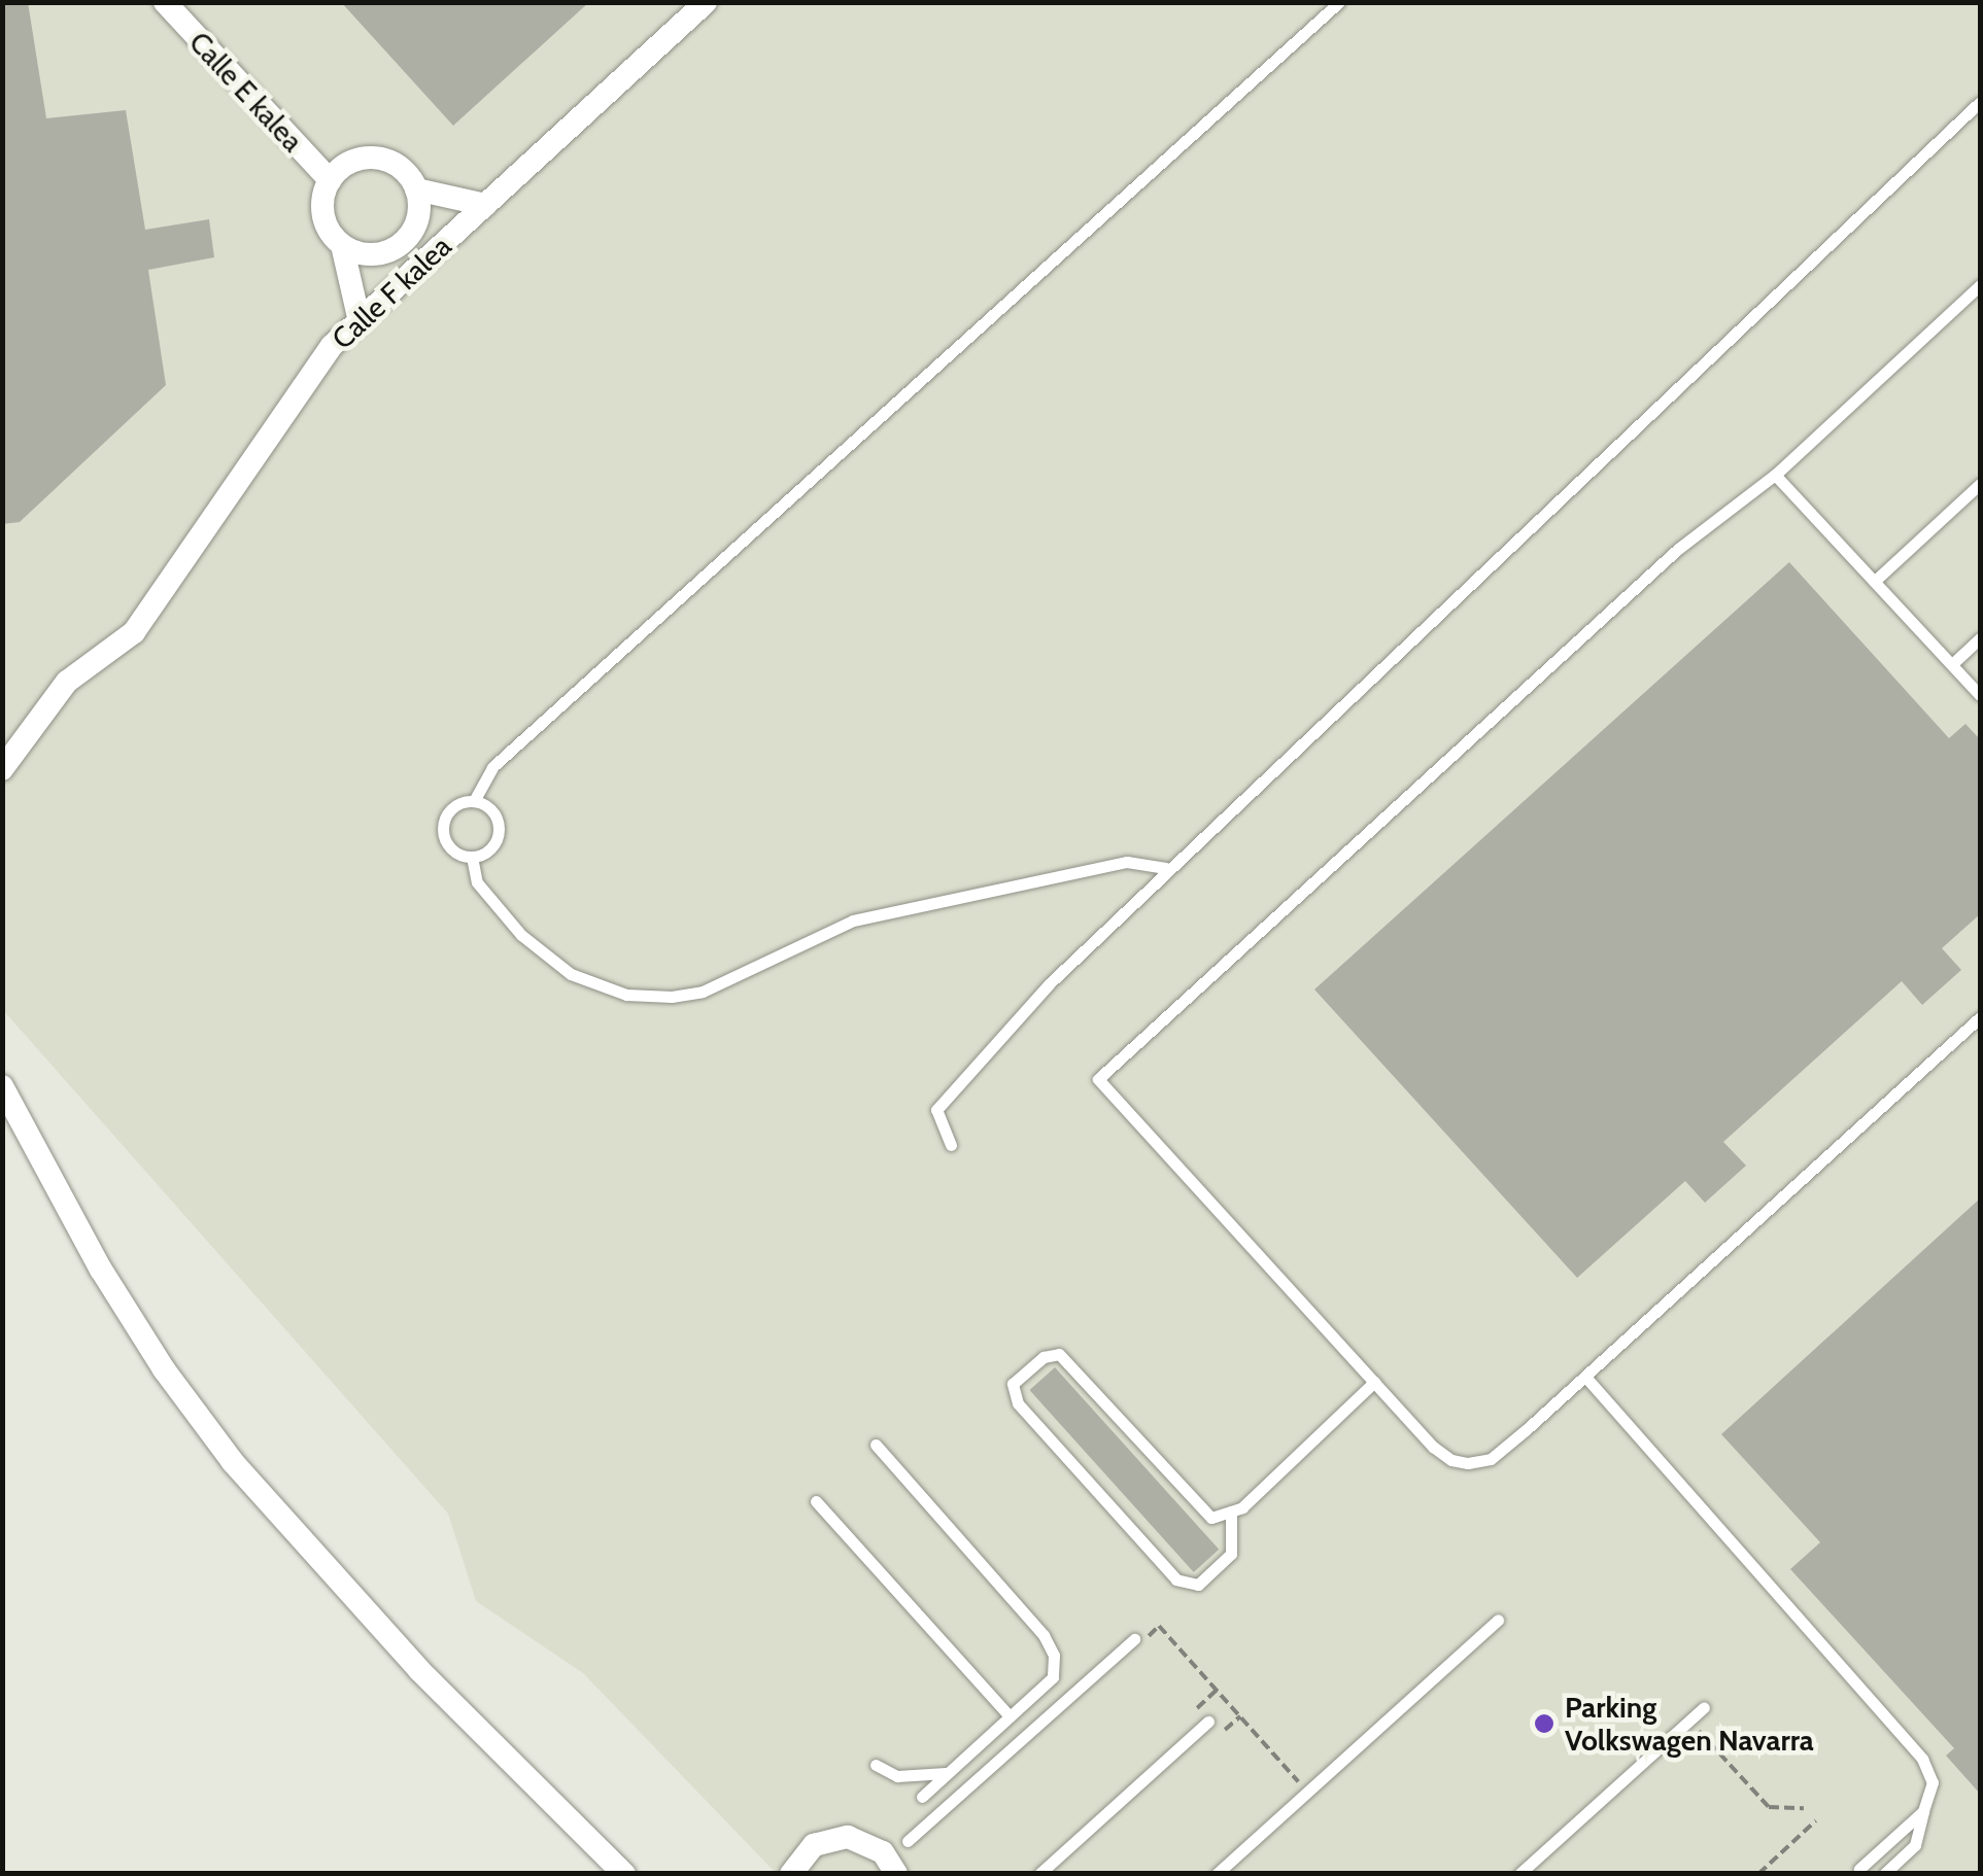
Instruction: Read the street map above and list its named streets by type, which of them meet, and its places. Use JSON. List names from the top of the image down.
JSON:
{
  "streets": {
    "street": ["Calle E kalea", "Calle F kalea"]
  },
  "places": ["Parking Volkswagen Navarra"]
}
